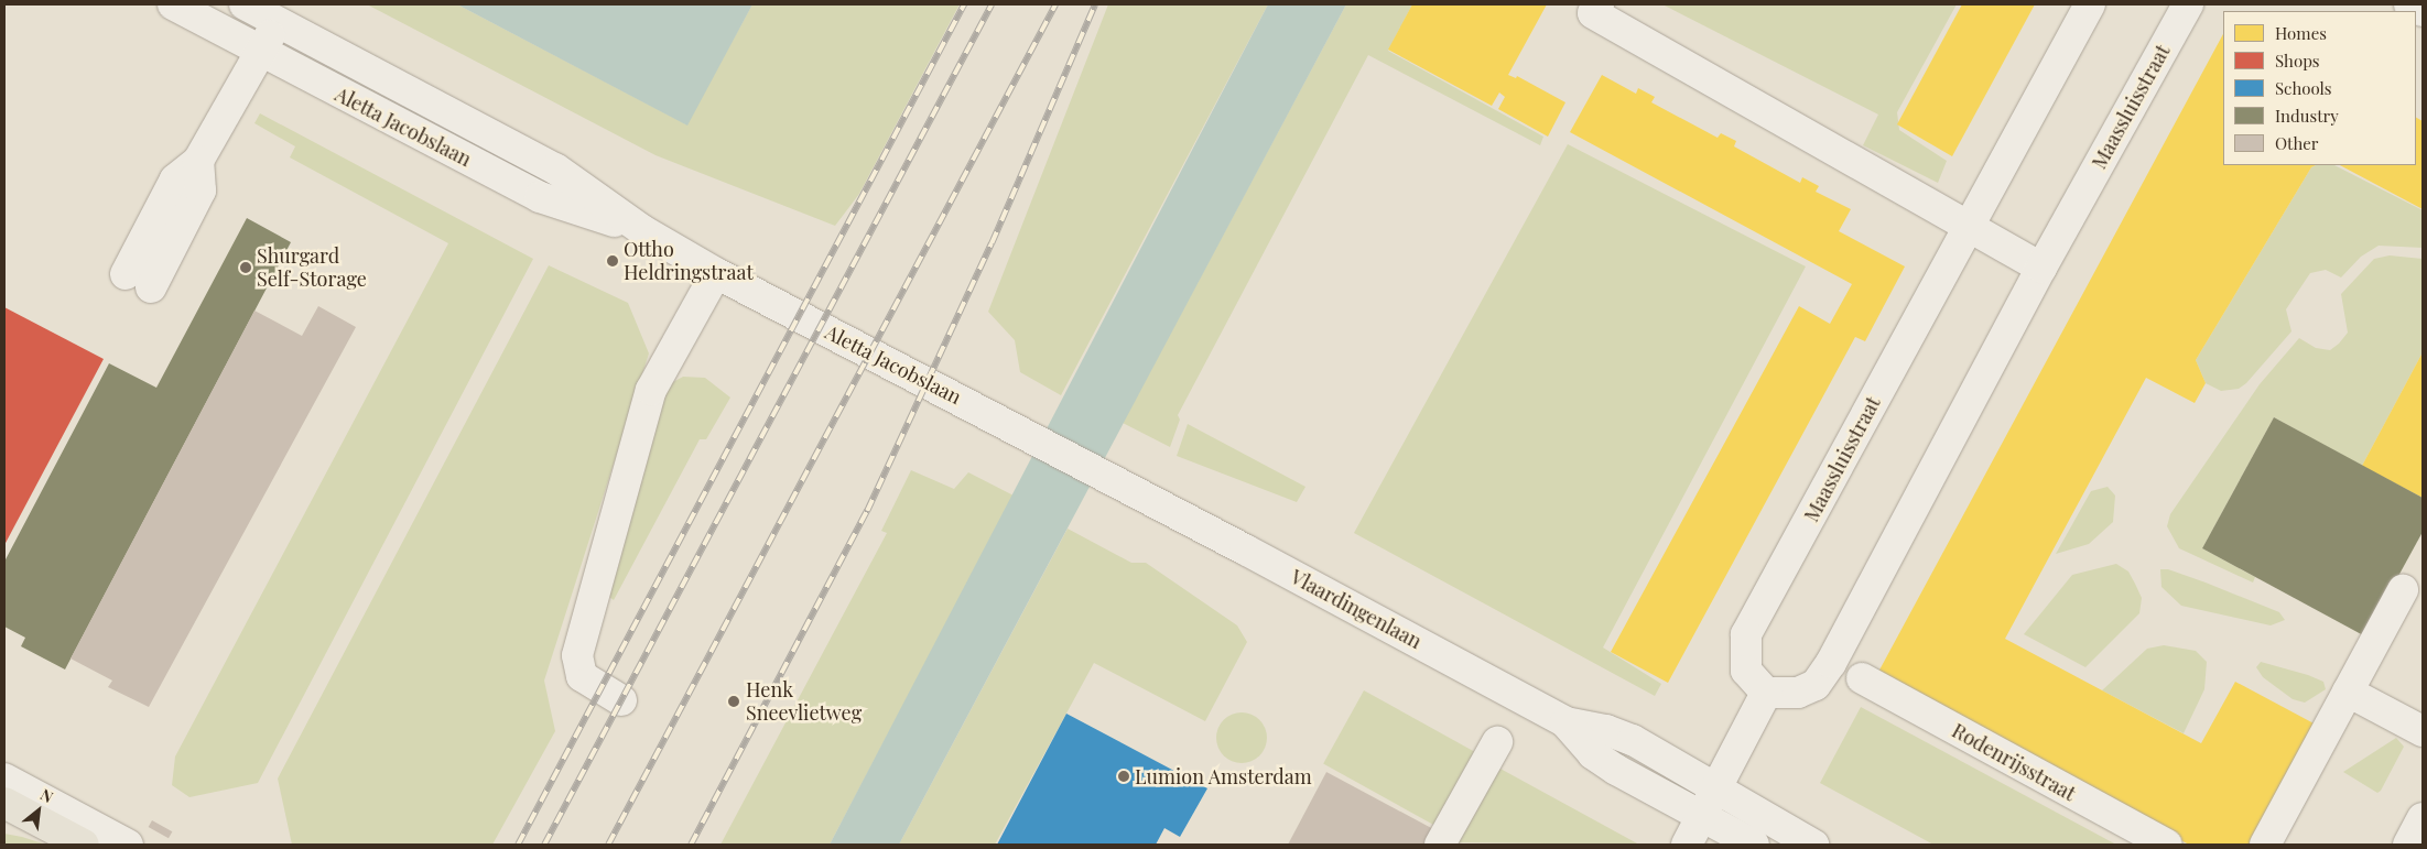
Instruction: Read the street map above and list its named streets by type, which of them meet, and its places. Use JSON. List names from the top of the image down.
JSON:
{
  "streets": {
    "street": [
      "Maassluisstraat",
      "Aletta Jacobslaan",
      "Vlaardingenlaan",
      "Rodenrijsstraat"
    ]
  },
  "crossings": [
    ["Aletta Jacobslaan", "Vlaardingenlaan"]
  ],
  "places": [
    "Ottho Heldringstraat",
    "Shurgard Self-Storage",
    "Henk Sneevlietweg",
    "Lumion Amsterdam"
  ],
  "legend": [
    "Homes",
    "Shops",
    "Schools",
    "Industry",
    "Other"
  ],
  "north": "top right"
}
